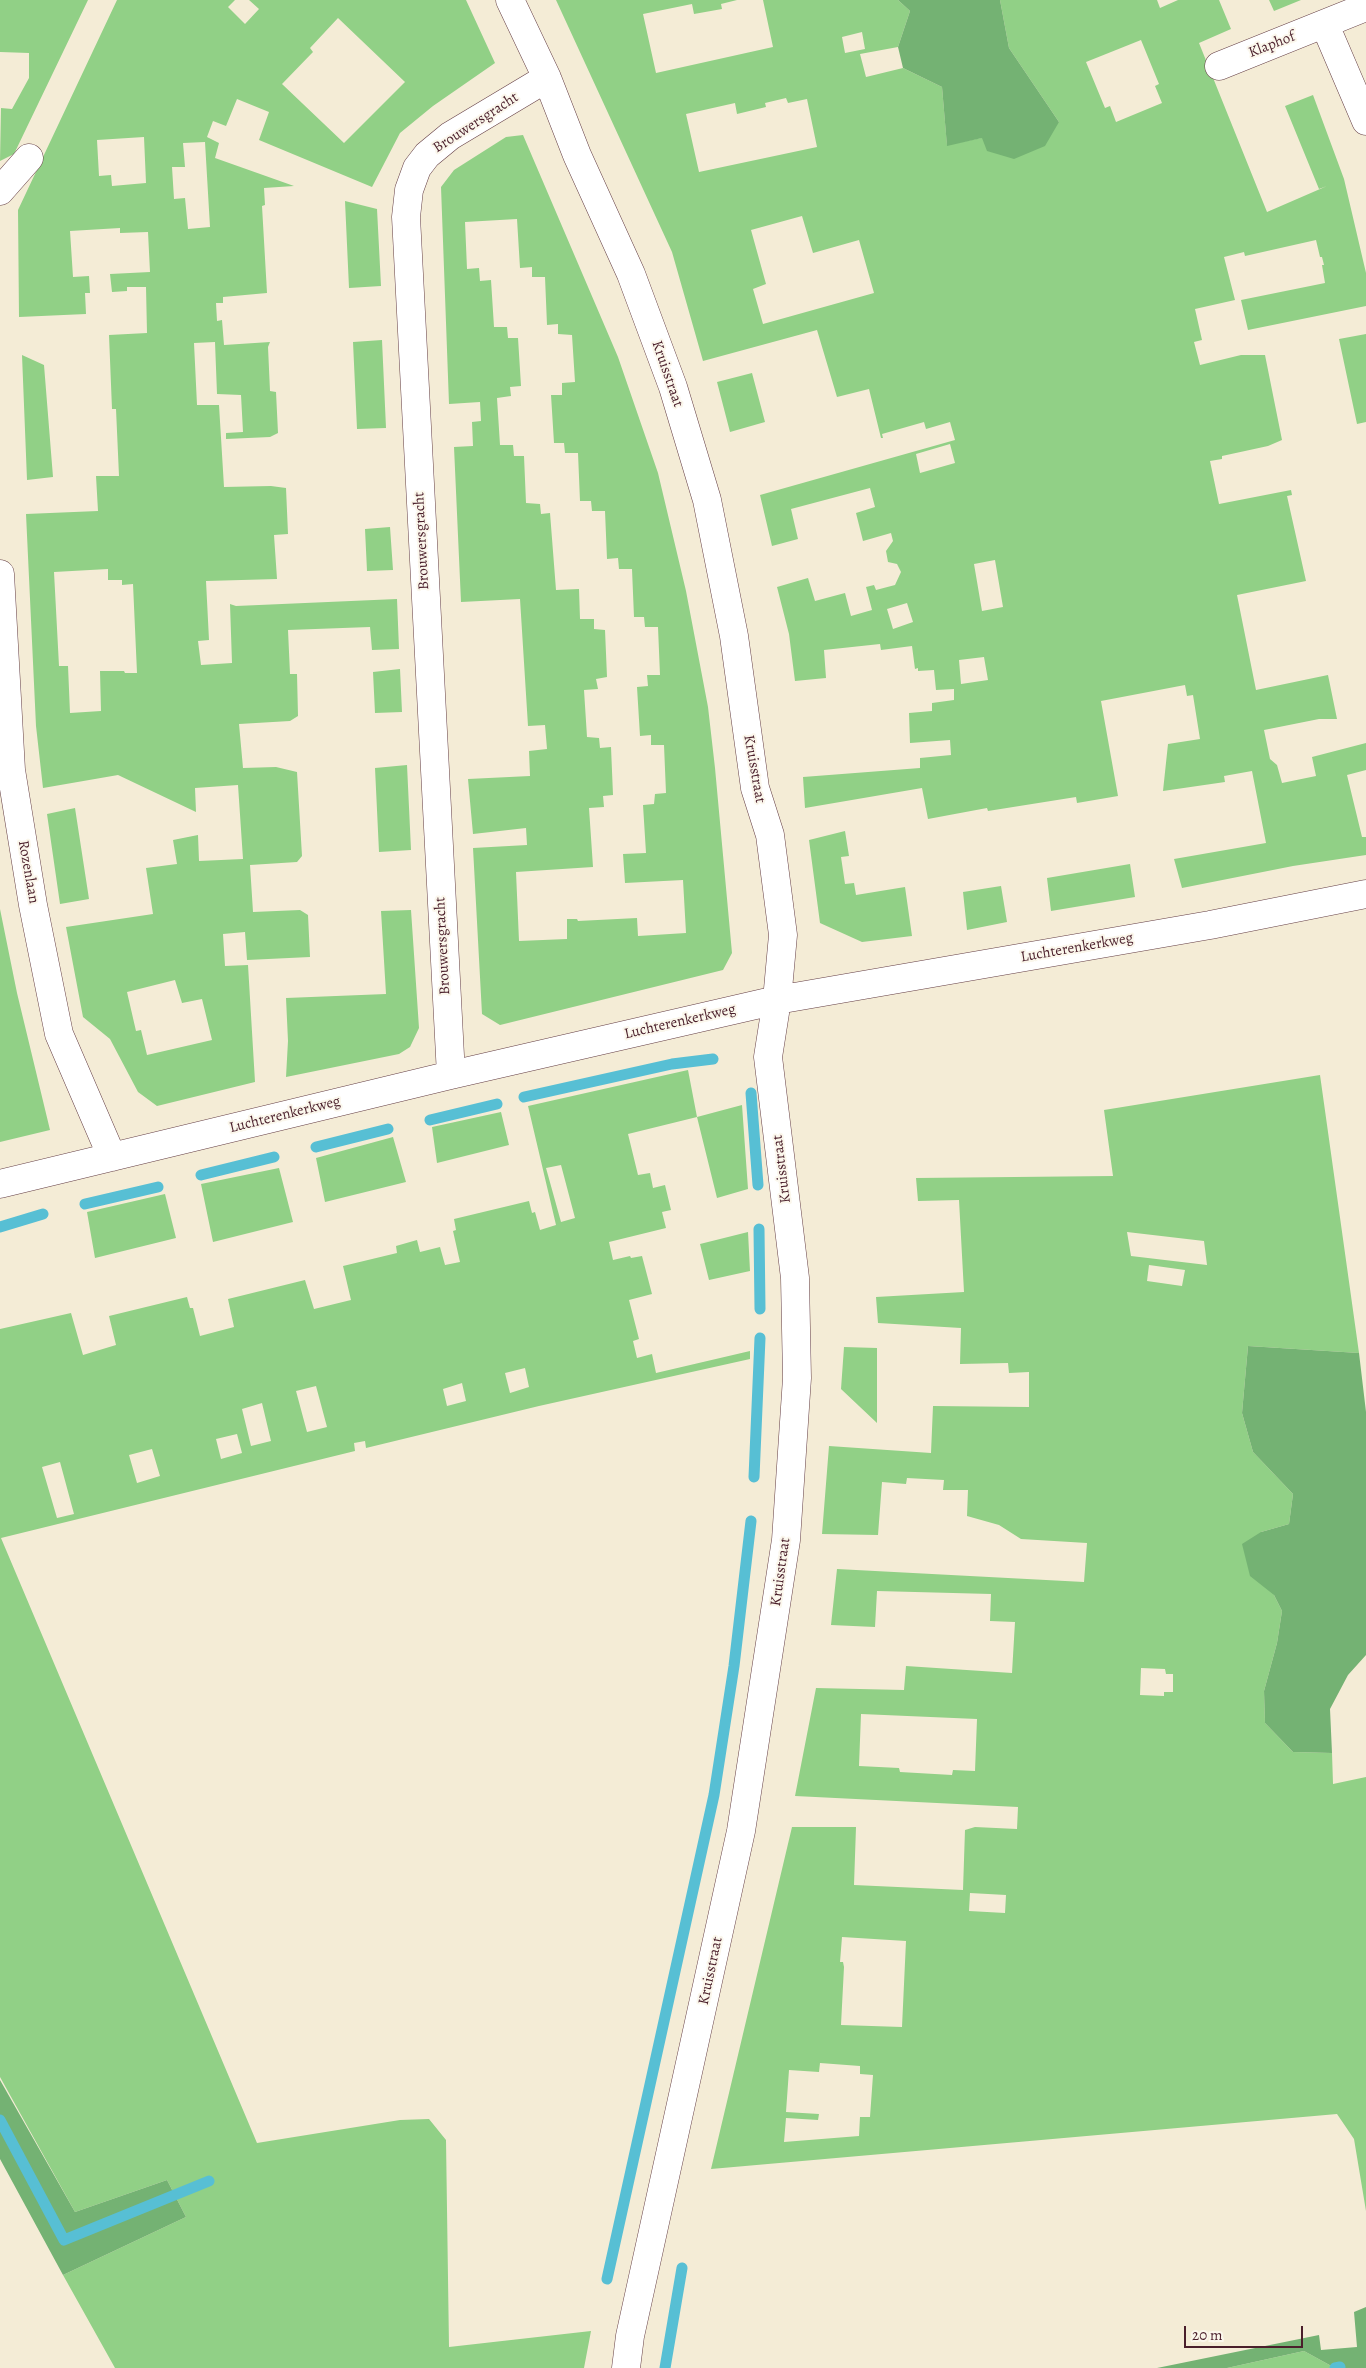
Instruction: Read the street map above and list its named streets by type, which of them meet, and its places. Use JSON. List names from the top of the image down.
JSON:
{
  "streets": {
    "street": [
      "Klaphof",
      "Brouwersgracht",
      "Kruisstraat",
      "Rozenlaan",
      "Luchterenkerkweg"
    ]
  },
  "crossings": [
    ["Brouwersgracht", "Kruisstraat"],
    ["Brouwersgracht", "Luchterenkerkweg"],
    ["Kruisstraat", "Luchterenkerkweg"],
    ["Rozenlaan", "Luchterenkerkweg"]
  ],
  "scale_bar": "20 m"
}
